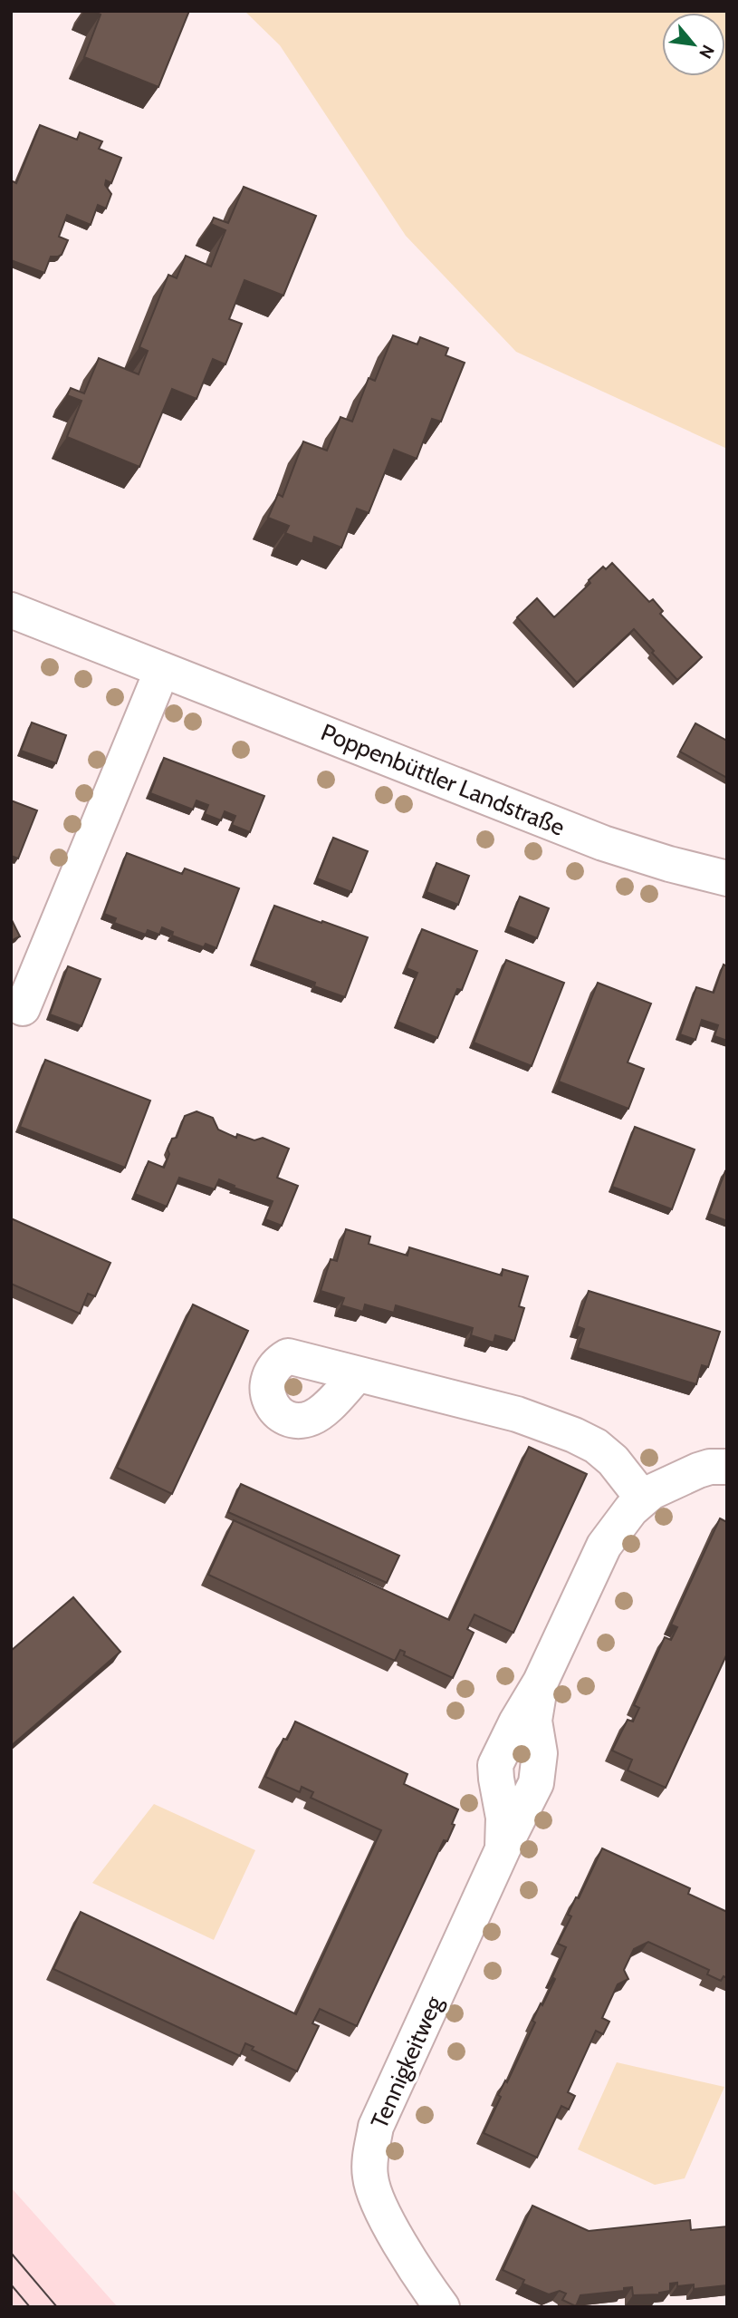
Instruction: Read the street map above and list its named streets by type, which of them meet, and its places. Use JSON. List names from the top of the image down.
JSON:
{
  "streets": {
    "street": ["Poppenbüttler Landstraße", "Tennigkeitweg"]
  },
  "north": "bottom right"
}
